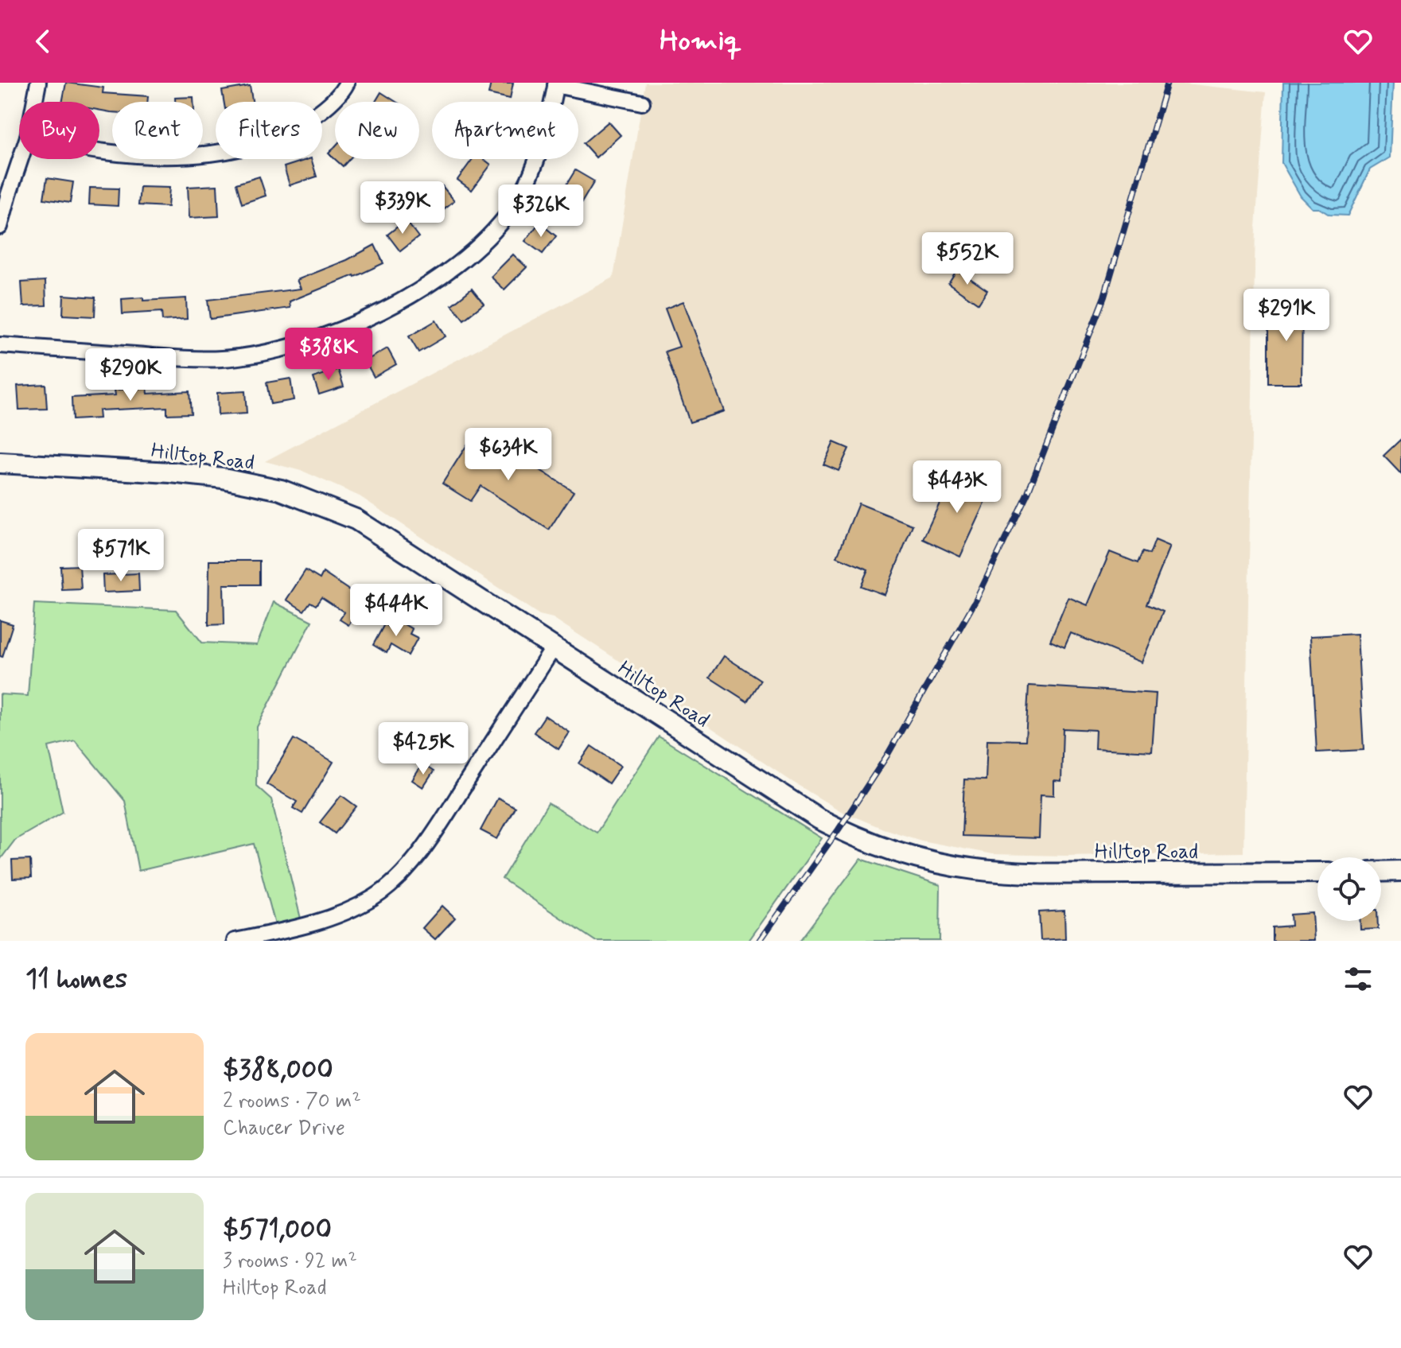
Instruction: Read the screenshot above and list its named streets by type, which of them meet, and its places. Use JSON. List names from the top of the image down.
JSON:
{
  "streets": {
    "main road": ["Hilltop Road"]
  },
  "page": {
    "header": "Homiq",
    "chip": [
      "Buy",
      "Rent",
      "Filters",
      "New",
      "Apartment"
    ],
    "price": [
      "$339K",
      "$326K",
      "$552K",
      "$291K",
      "$388K",
      "$290K",
      "$634K",
      "$443K",
      "$571K",
      "$444K",
      "$425K"
    ],
    "heading": "11 homes",
    "list": [
      {
        "name": "$388,000",
        "note": "2 rooms · 70 m² · Chaucer Drive"
      },
      {
        "name": "$571,000",
        "note": "3 rooms · 92 m² · Hilltop Road"
      }
    ]
  }
}
